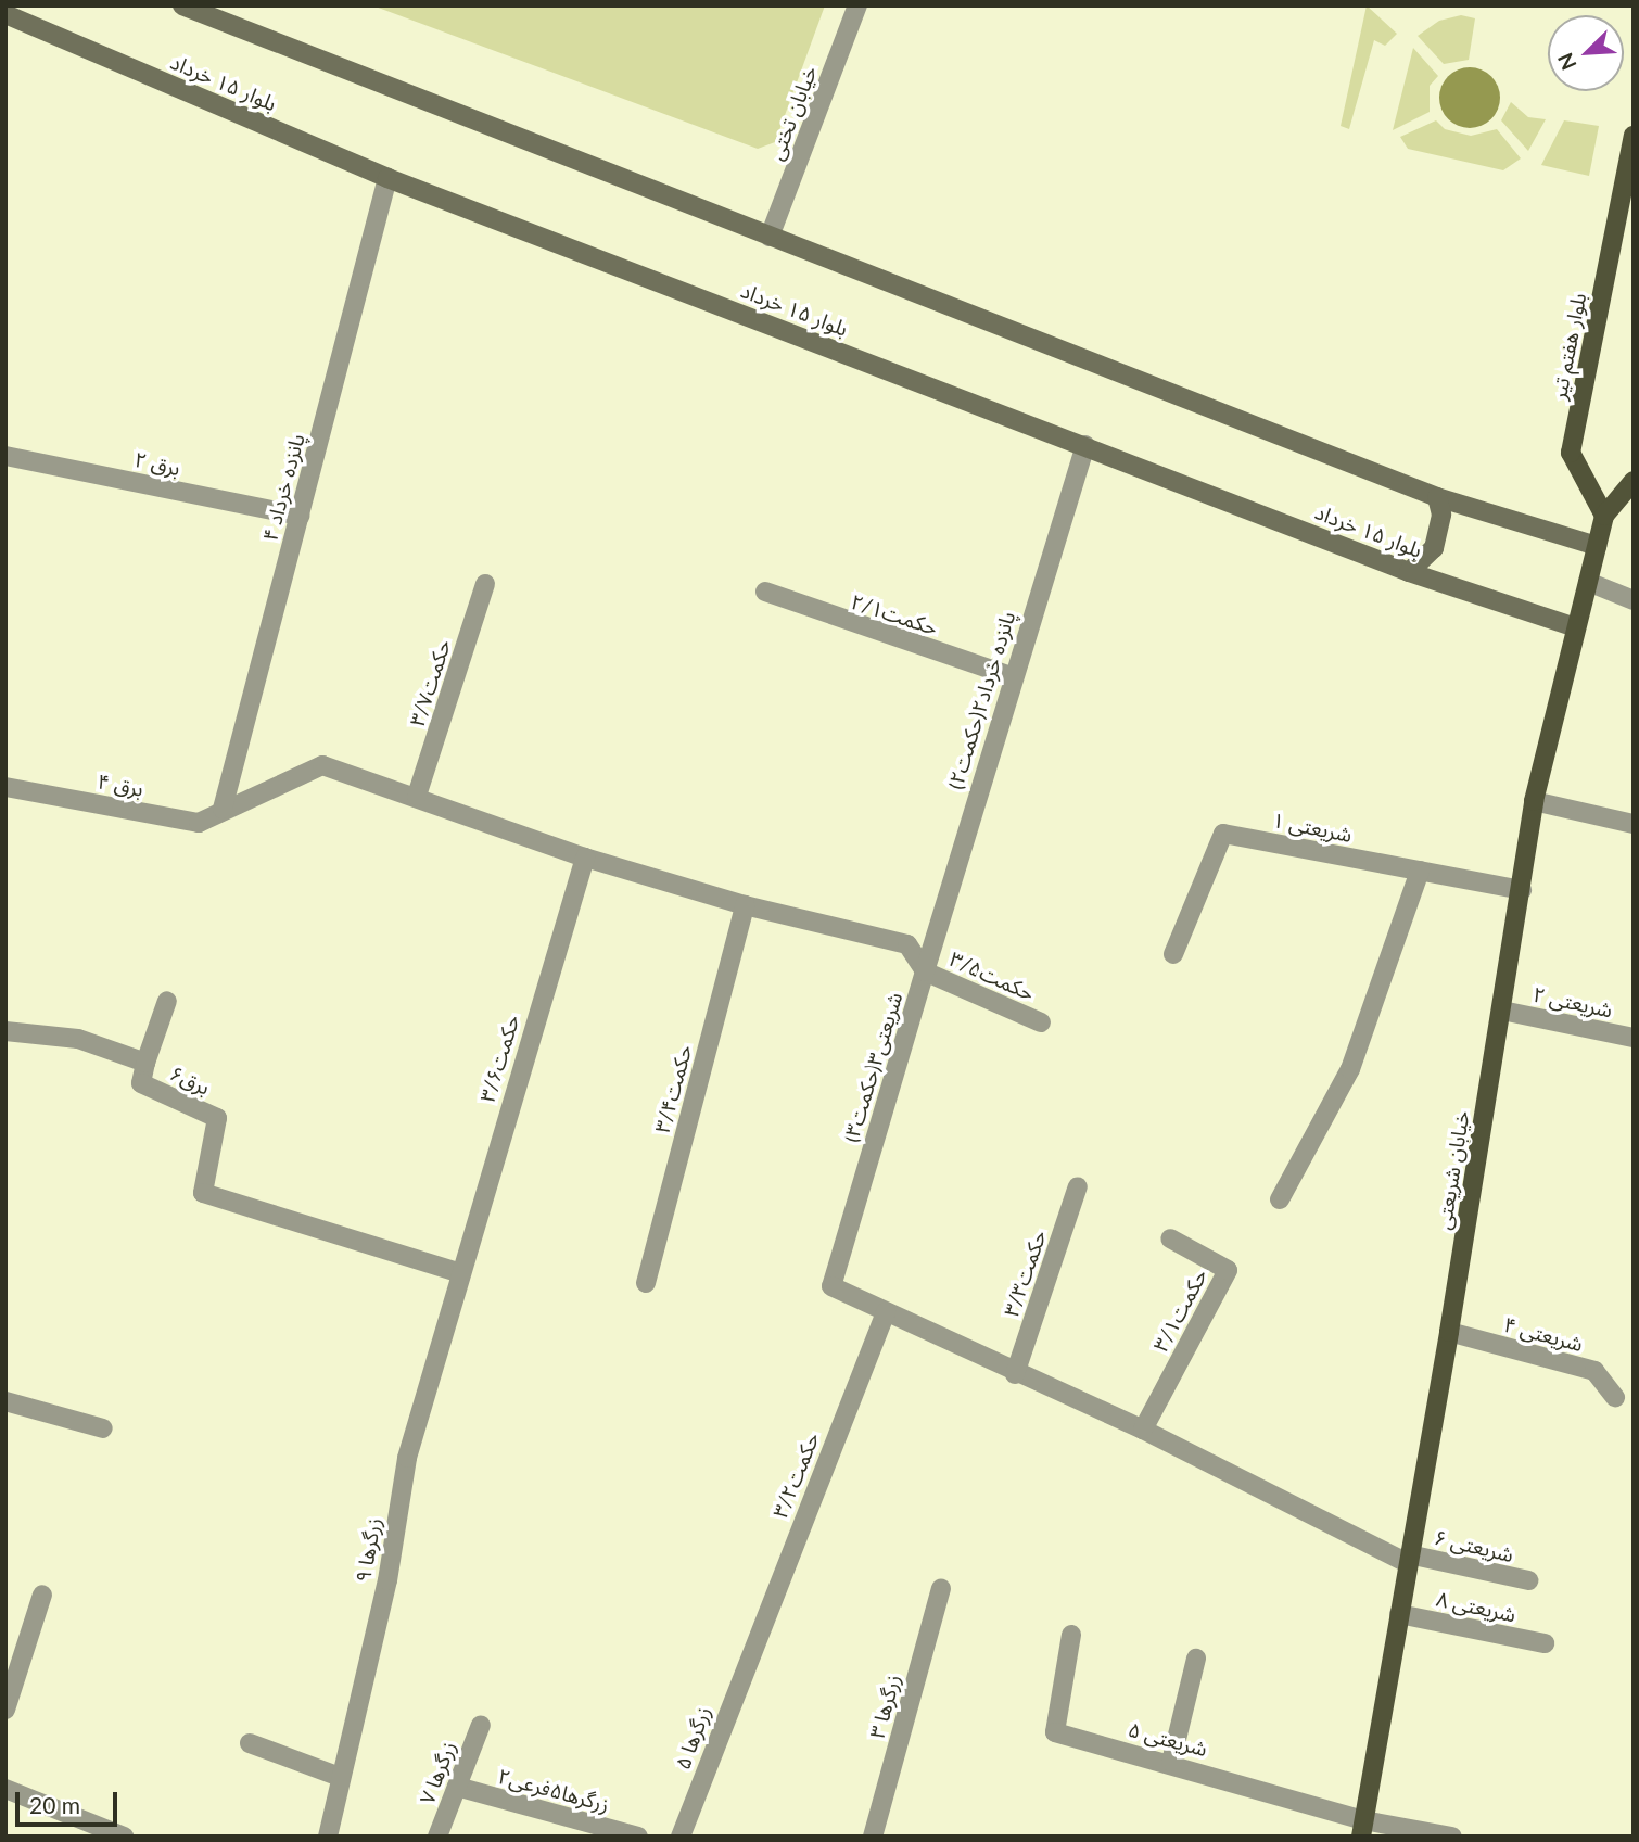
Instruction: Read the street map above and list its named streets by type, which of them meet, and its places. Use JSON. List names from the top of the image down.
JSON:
{
  "streets": {
    "main road": ["بلوار ۱۵ خرداد", "بلوار هفتم تیر", "خیابان شریعتی"],
    "street": [
      "خیابان تختی",
      "برق ۲",
      "پانزده خرداد ۴",
      "حکمت۲/۱",
      "حکمت۳/۷",
      "پانزده خرداد۲(حکمت۲)",
      "برق ۴",
      "شریعتی ۱",
      "حکمت۳/۵",
      "شریعتی ۲",
      "حکمت۳/۶",
      "شریعتی۳(حکمت۳)",
      "برق۶",
      "حکمت۳/۴",
      "حکمت۳/۳",
      "حکمت۳/۱",
      "شریعتی ۴",
      "حکمت۳/۲",
      "شریعتی ۶",
      "زرگرها ۹",
      "شریعتی ۸",
      "زرگرها ۳",
      "زرگرها ۵",
      "شریعتی ۵",
      "زرگرها ۷",
      "زرگرها۵فرعی۲"
    ]
  },
  "crossings": [
    ["بلوار ۱۵ خرداد", "پانزده خرداد ۴"],
    ["بلوار ۱۵ خرداد", "پانزده خرداد۲(حکمت۲)"],
    ["بلوار ۱۵ خرداد", "خیابان شریعتی"],
    ["بلوار هفتم تیر", "خیابان شریعتی"],
    ["برق ۲", "پانزده خرداد ۴"],
    ["پانزده خرداد ۴", "برق ۴"],
    ["پانزده خرداد ۴", "شریعتی۳(حکمت۳)"],
    ["حکمت۲/۱", "پانزده خرداد۲(حکمت۲)"],
    ["حکمت۳/۷", "شریعتی۳(حکمت۳)"],
    ["پانزده خرداد۲(حکمت۲)", "حکمت۳/۵"],
    ["پانزده خرداد۲(حکمت۲)", "شریعتی۳(حکمت۳)"],
    ["برق ۴", "شریعتی۳(حکمت۳)"],
    ["شریعتی ۱", "خیابان شریعتی"],
    ["حکمت۳/۵", "شریعتی۳(حکمت۳)"],
    ["شریعتی ۲", "خیابان شریعتی"],
    ["حکمت۳/۶", "شریعتی۳(حکمت۳)"],
    ["حکمت۳/۶", "برق۶"],
    ["حکمت۳/۶", "زرگرها ۹"],
    ["شریعتی۳(حکمت۳)", "حکمت۳/۴"],
    ["شریعتی۳(حکمت۳)", "خیابان شریعتی"],
    ["شریعتی۳(حکمت۳)", "حکمت۳/۳"],
    ["شریعتی۳(حکمت۳)", "حکمت۳/۱"],
    ["شریعتی۳(حکمت۳)", "حکمت۳/۲"],
    ["شریعتی۳(حکمت۳)", "شریعتی ۶"],
    ["برق۶", "زرگرها ۹"],
    ["خیابان شریعتی", "شریعتی ۴"],
    ["خیابان شریعتی", "شریعتی ۶"],
    ["خیابان شریعتی", "شریعتی ۸"],
    ["خیابان شریعتی", "شریعتی ۵"],
    ["حکمت۳/۲", "زرگرها ۵"],
    ["زرگرها ۷", "زرگرها۵فرعی۲"]
  ],
  "scale_bar": "20 m",
  "north": "bottom left"
}
